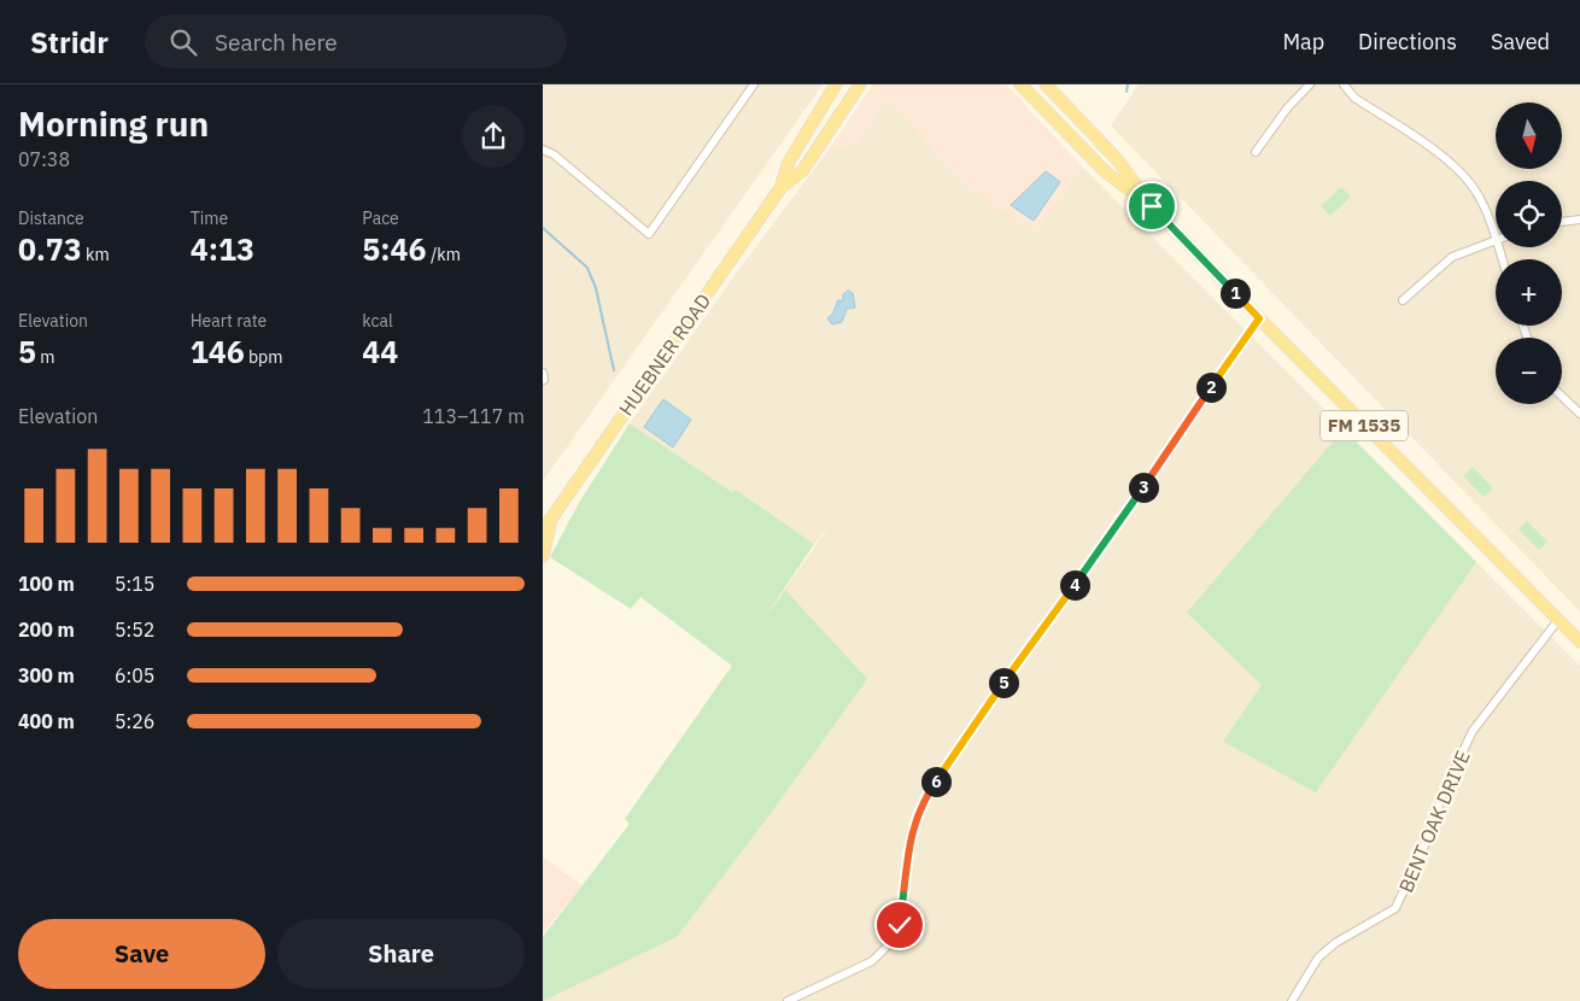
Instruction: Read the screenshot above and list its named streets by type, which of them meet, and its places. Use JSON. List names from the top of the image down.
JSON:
{
  "streets": {
    "main road": ["HUEBNER ROAD", "FM 1535"],
    "street": ["BENT OAK DRIVE"]
  },
  "crossings": [
    ["FM 1535", "BENT OAK DRIVE"]
  ],
  "north": "bottom",
  "page": {
    "header": "Stridr",
    "search": "Search here",
    "nav": ["Map", "Directions", "Saved"],
    "heading": ["Morning run", "07:38"],
    "map_buttons": ["+", "−"],
    "stats": [
      ["Distance", "0.73 km"],
      ["Time", "4:13"],
      ["Pace", "5:46 /km"],
      ["Elevation", "5 m"],
      ["Heart rate", "146 bpm"],
      ["kcal", "44"]
    ],
    "pins": [
      "1",
      "2",
      "3",
      "4",
      "5",
      "6"
    ],
    "chart": ["Elevation", "113–117 m"],
    "list": [
      {
        "name": "100 m",
        "note": "5:15"
      },
      {
        "name": "200 m",
        "note": "5:52"
      },
      {
        "name": "300 m",
        "note": "6:05"
      },
      {
        "name": "400 m",
        "note": "5:26"
      }
    ],
    "buttons": ["Save", "Share"]
  }
}
